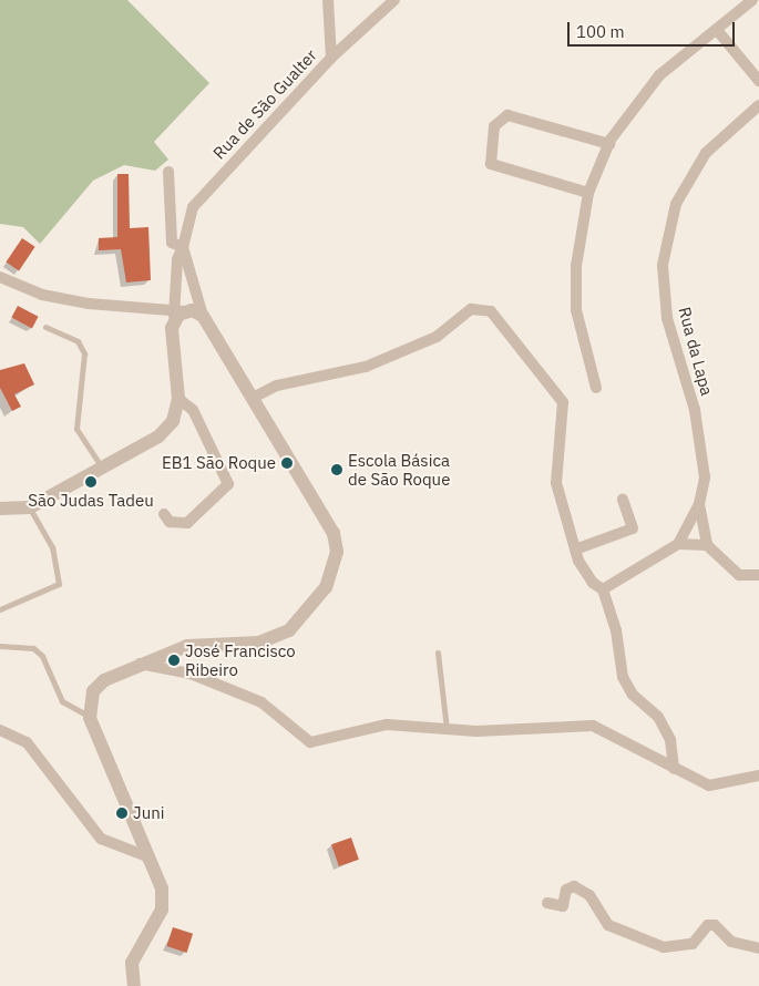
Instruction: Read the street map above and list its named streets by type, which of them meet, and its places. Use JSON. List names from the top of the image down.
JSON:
{
  "streets": {
    "street": ["Rua de São Gualter", "Rua da Lapa"]
  },
  "places": [
    "EB1 São Roque",
    "Escola Básica de São Roque",
    "São Judas Tadeu",
    "José Francisco Ribeiro",
    "Juni"
  ],
  "scale_bar": "100 m"
}
